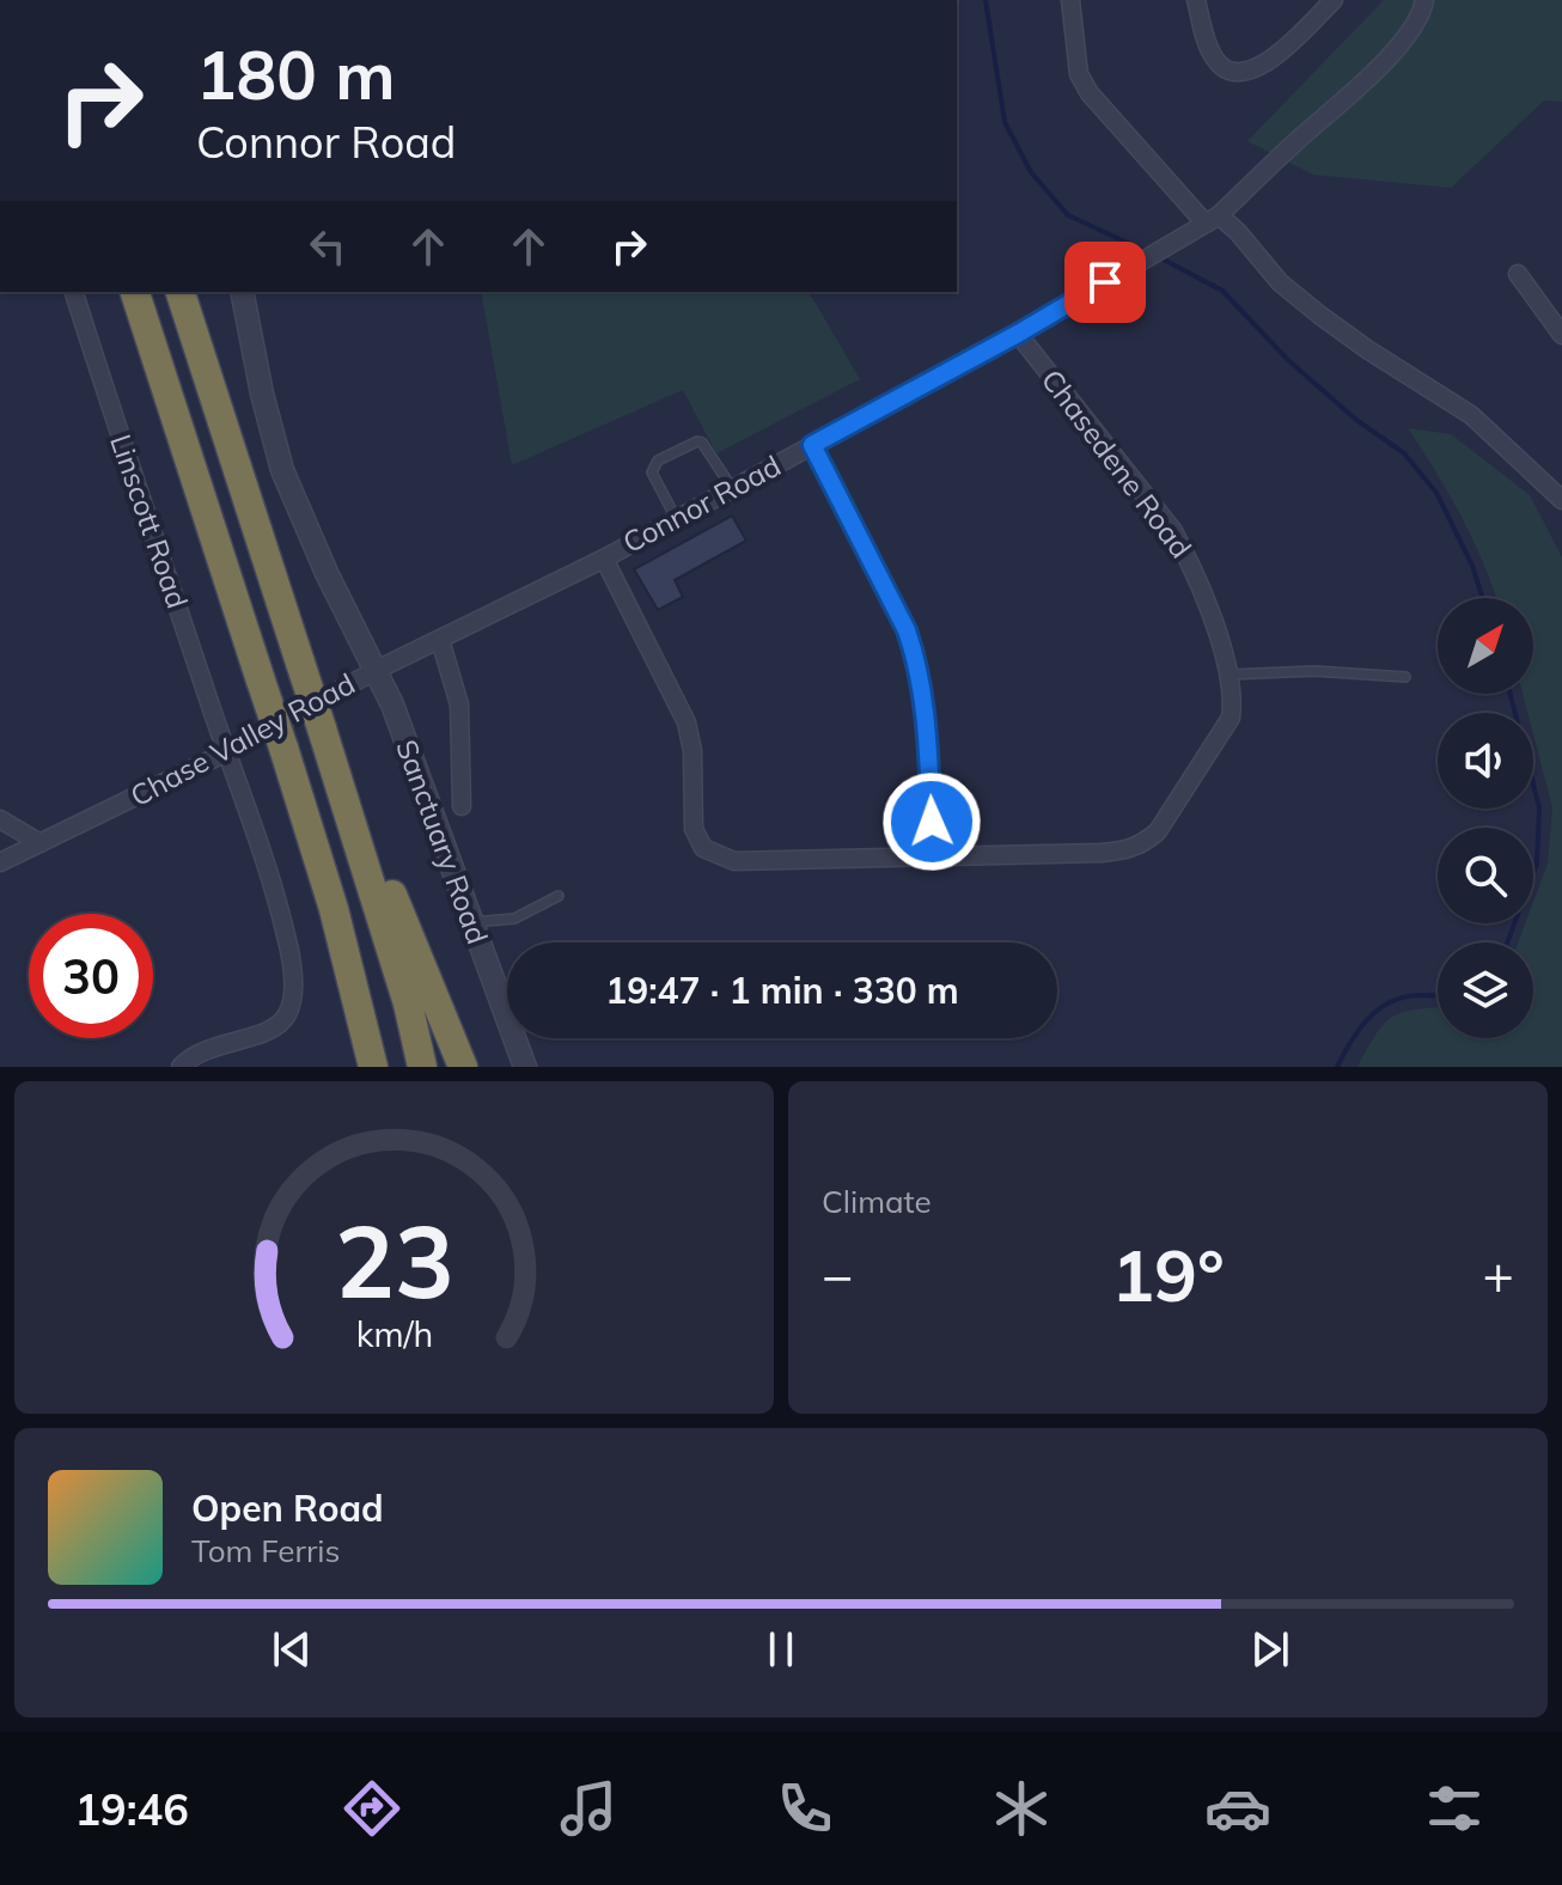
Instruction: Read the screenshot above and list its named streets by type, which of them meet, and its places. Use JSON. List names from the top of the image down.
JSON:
{
  "streets": {
    "street": [
      "Chasedene Road",
      "Connor Road",
      "Linscott Road",
      "Chase Valley Road",
      "Sanctuary Road"
    ]
  },
  "crossings": [
    ["Chasedene Road", "Connor Road"],
    ["Connor Road", "Chase Valley Road"],
    ["Connor Road", "Sanctuary Road"],
    ["Linscott Road", "Chase Valley Road"],
    ["Chase Valley Road", "Sanctuary Road"]
  ],
  "north": "top right",
  "page": {
    "turn": ["180 m", "Connor Road"],
    "limit": "30",
    "trip": "19:47 · 1 min · 330 m",
    "tile": "Climate",
    "heat": ["−", "19°", "+"],
    "song": ["Open Road", "Tom Ferris"],
    "tabs": "19:46",
    "gauge": ["23", "km/h"]
  }
}
